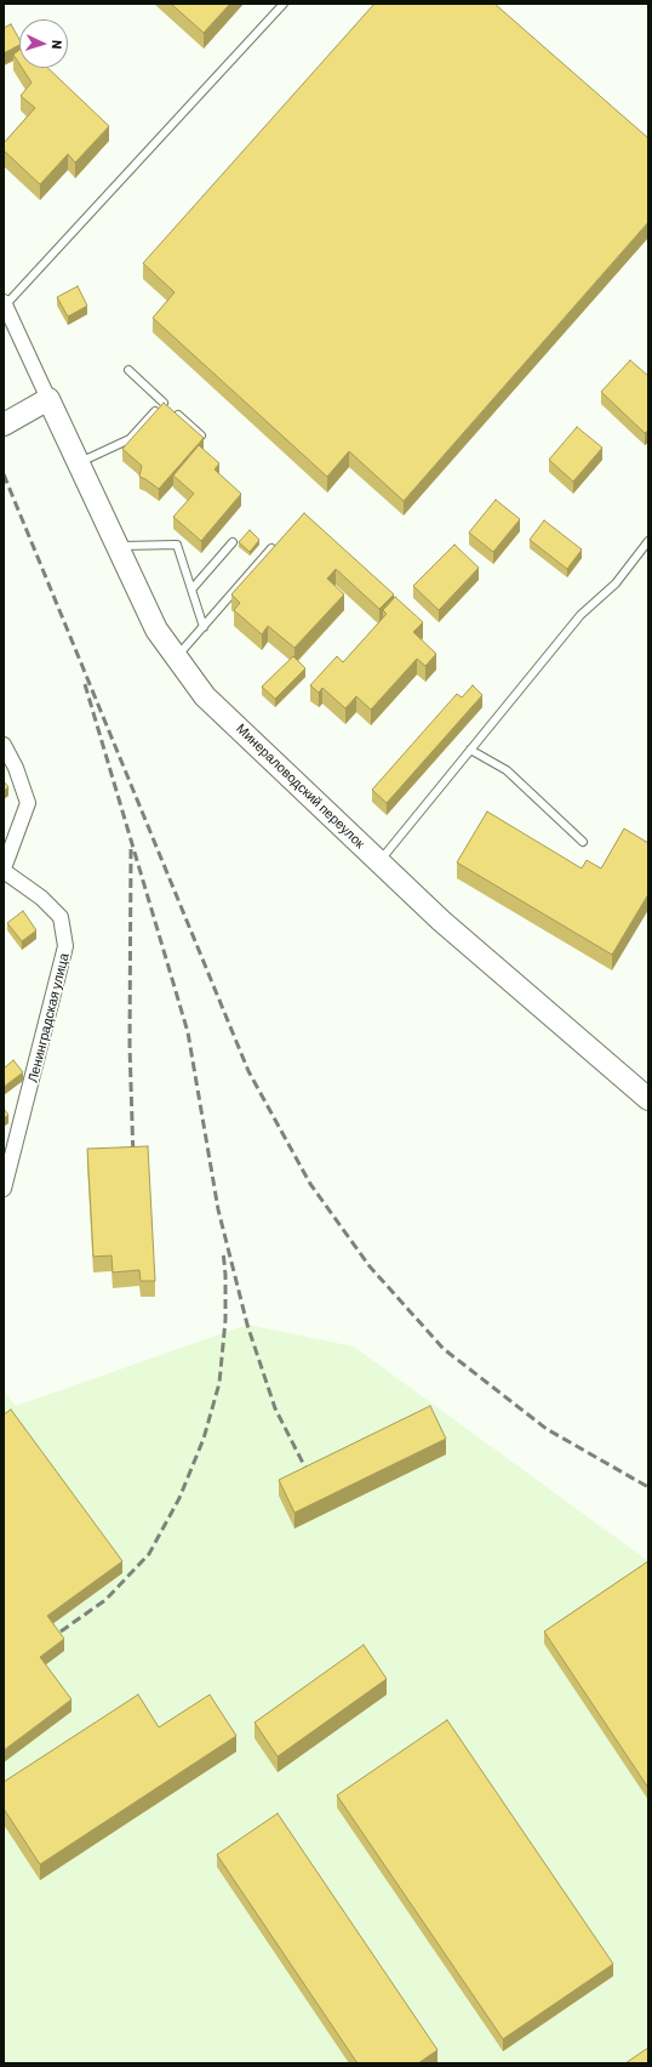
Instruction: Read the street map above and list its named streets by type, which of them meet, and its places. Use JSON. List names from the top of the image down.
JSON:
{
  "streets": {
    "street": ["Минераловодский переулок", "Ленинградская улица"]
  },
  "north": "right"
}
